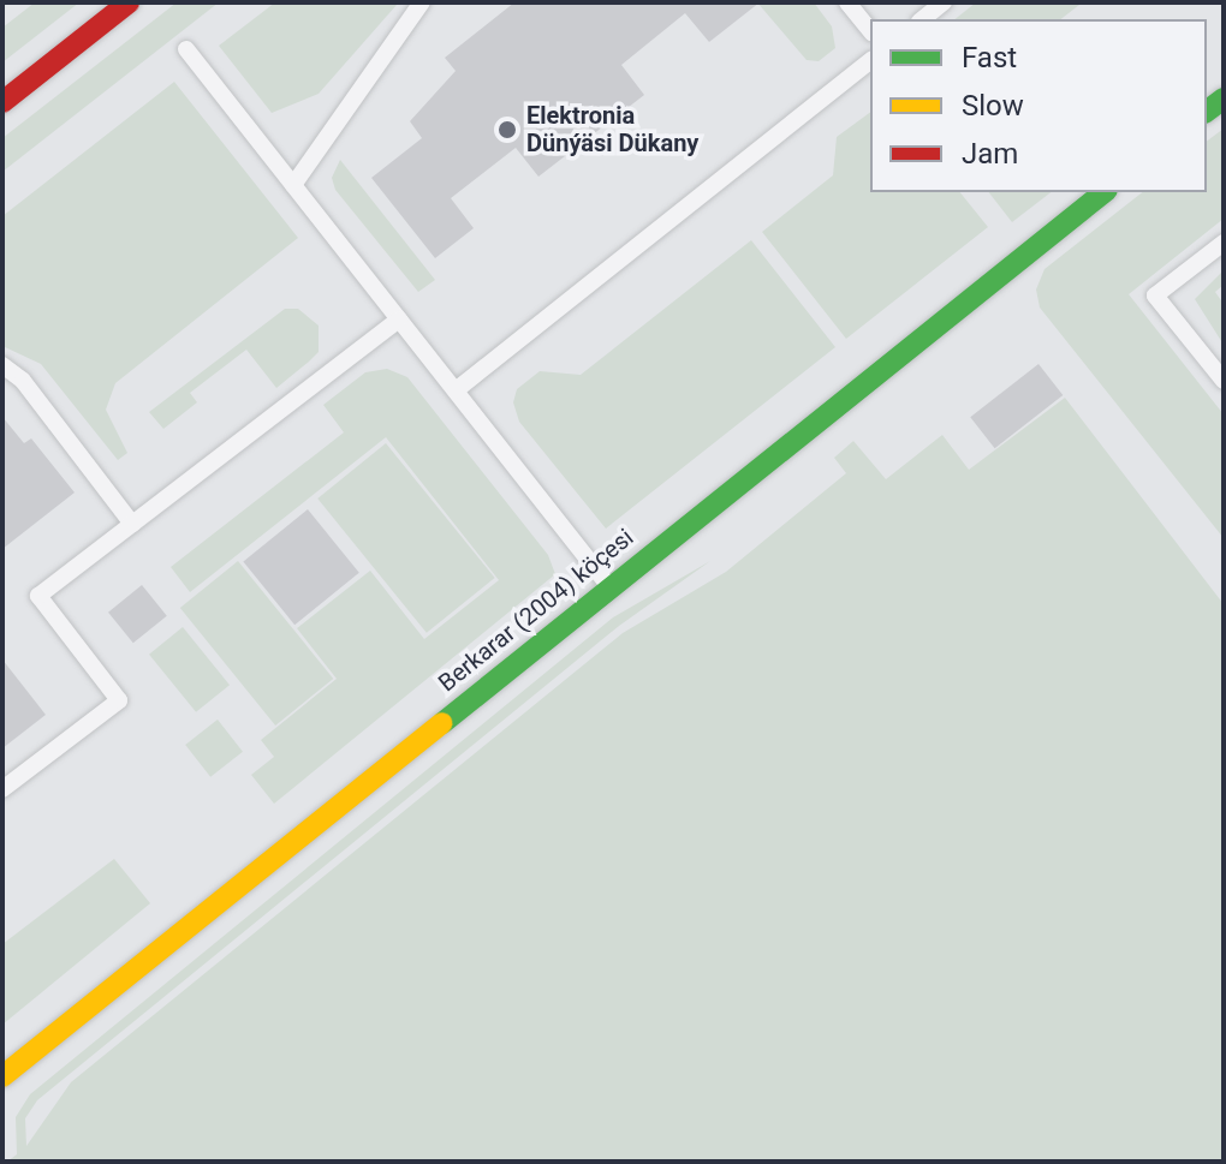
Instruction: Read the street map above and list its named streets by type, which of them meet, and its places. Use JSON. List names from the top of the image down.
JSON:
{
  "streets": {
    "street": ["Berkarar (2004) köçesi"]
  },
  "places": ["Elektronia Dünýäsi Dükany"],
  "legend": ["Fast", "Slow", "Jam"]
}
